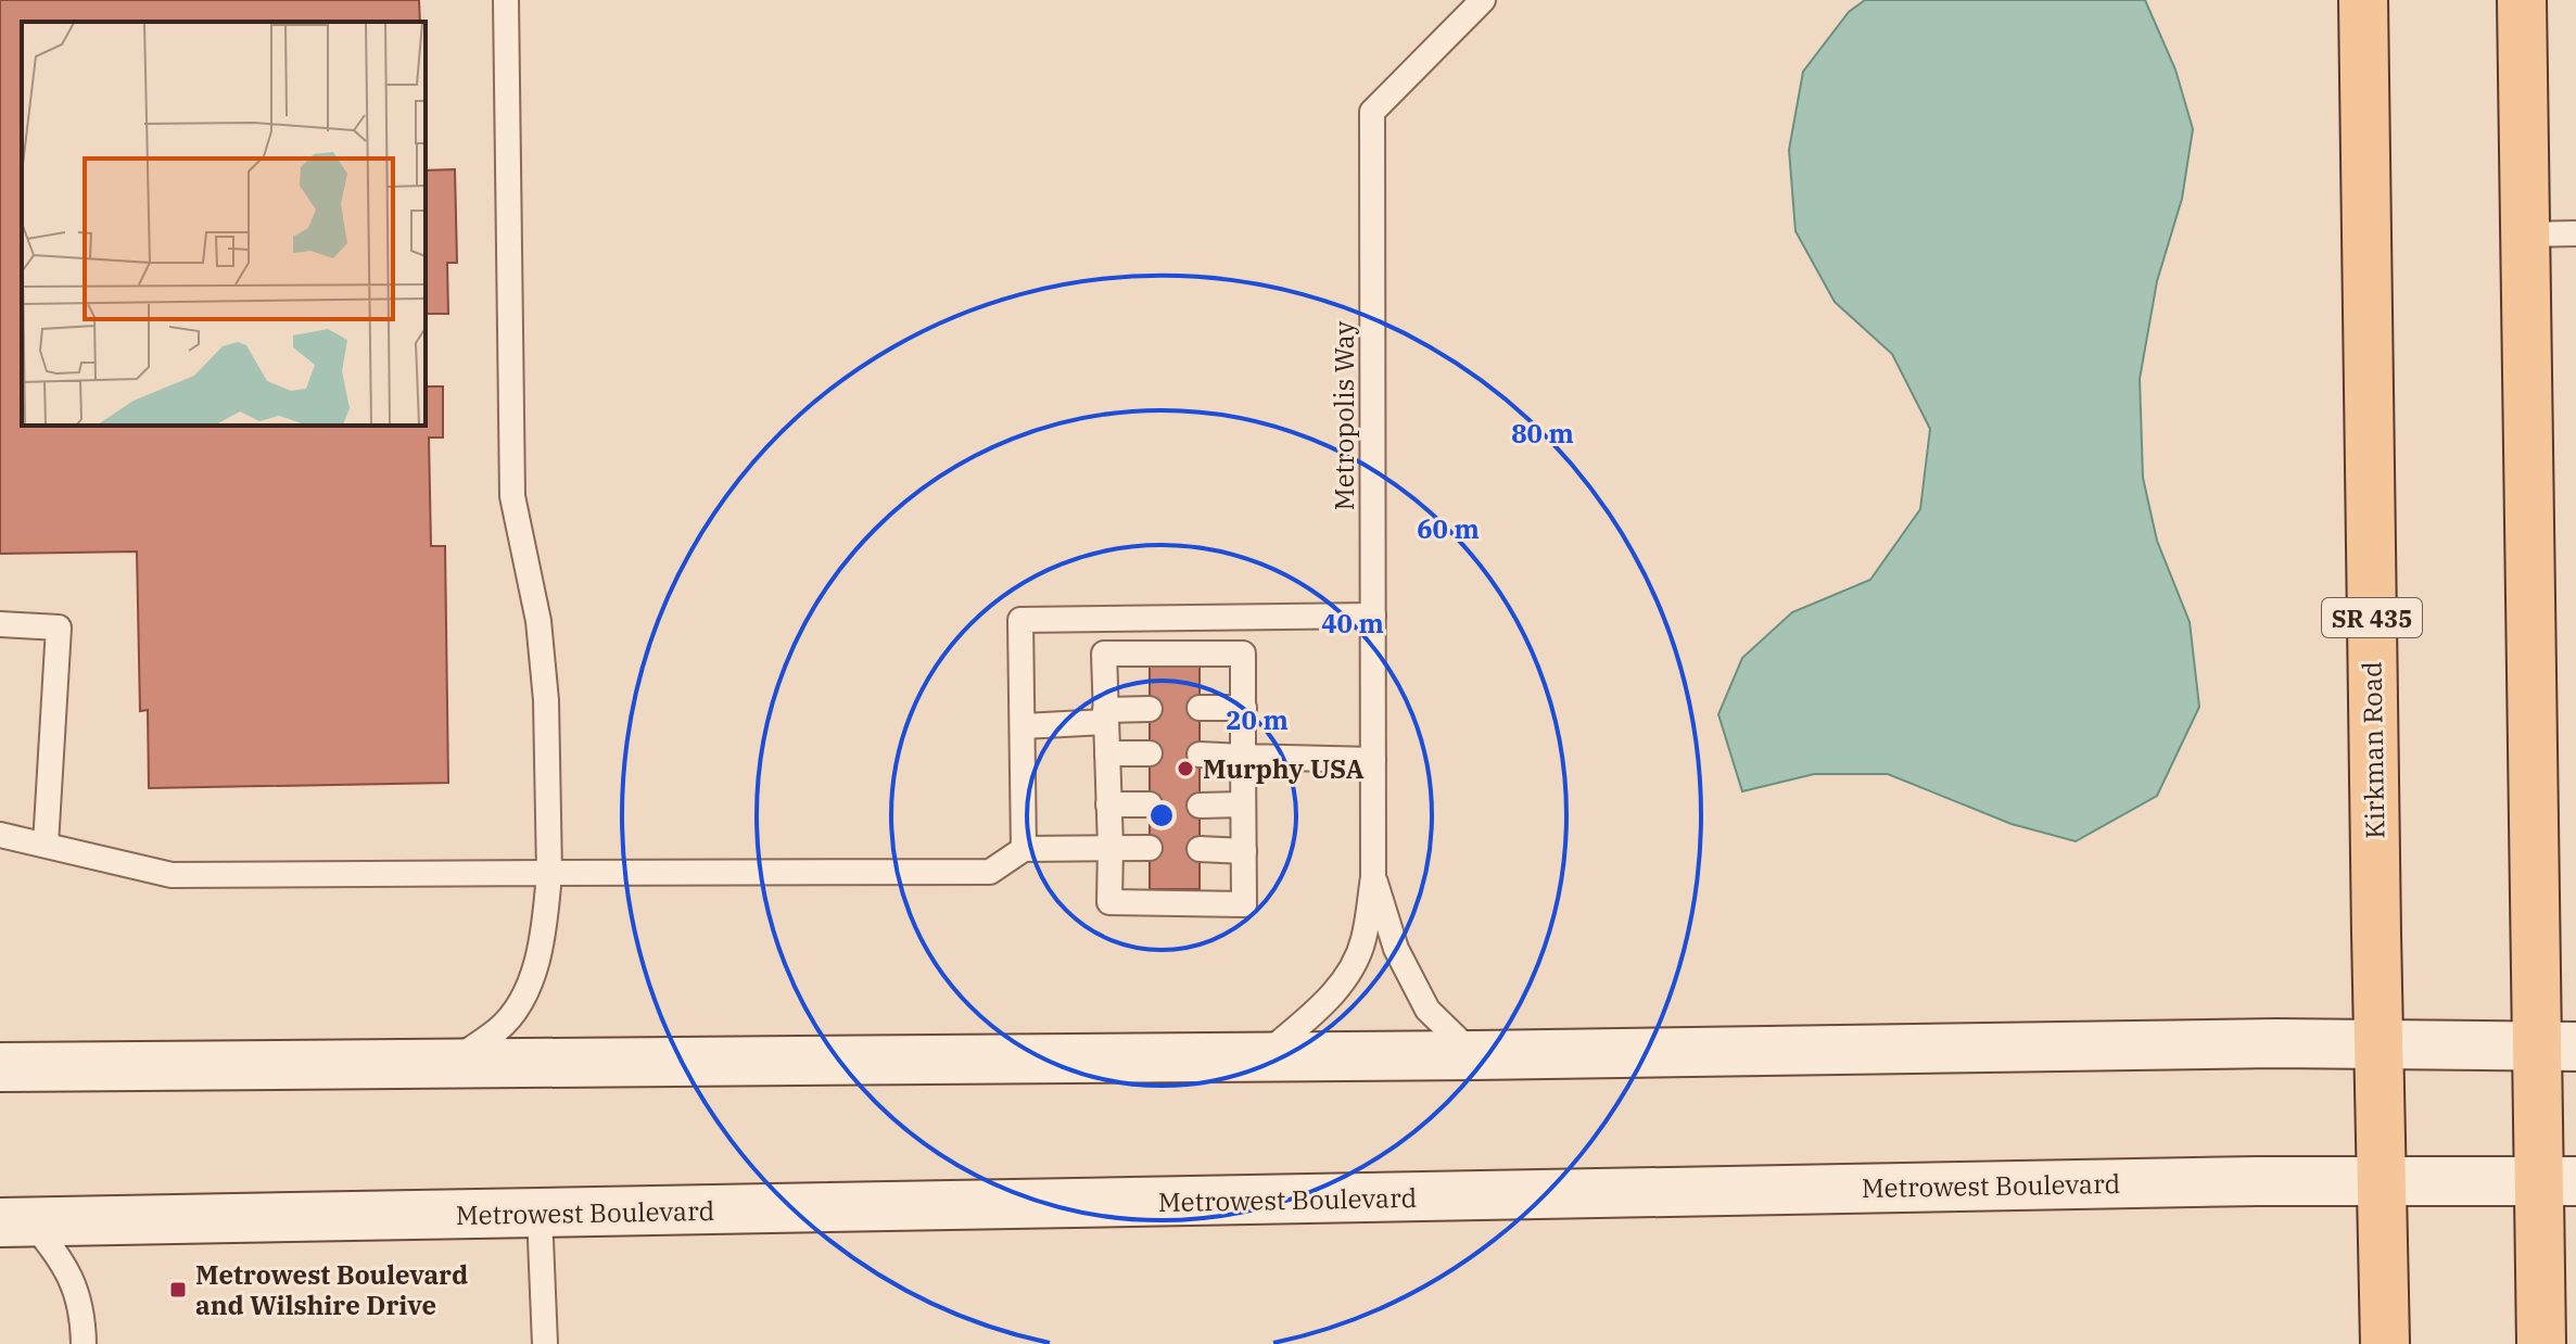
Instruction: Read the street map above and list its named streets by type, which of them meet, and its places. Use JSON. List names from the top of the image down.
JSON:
{
  "streets": {
    "main road": ["SR 435", "Kirkman Road"],
    "street": ["Metrowest Boulevard"],
    "lane": ["Metropolis Way"]
  },
  "crossings": [
    ["Kirkman Road", "Metrowest Boulevard"]
  ],
  "places": {
    "other": ["Murphy USA"],
    "transit": ["Metrowest Boulevard and Wilshire Drive"]
  },
  "rings": [
    "80 m",
    "60 m",
    "40 m",
    "20 m"
  ]
}
